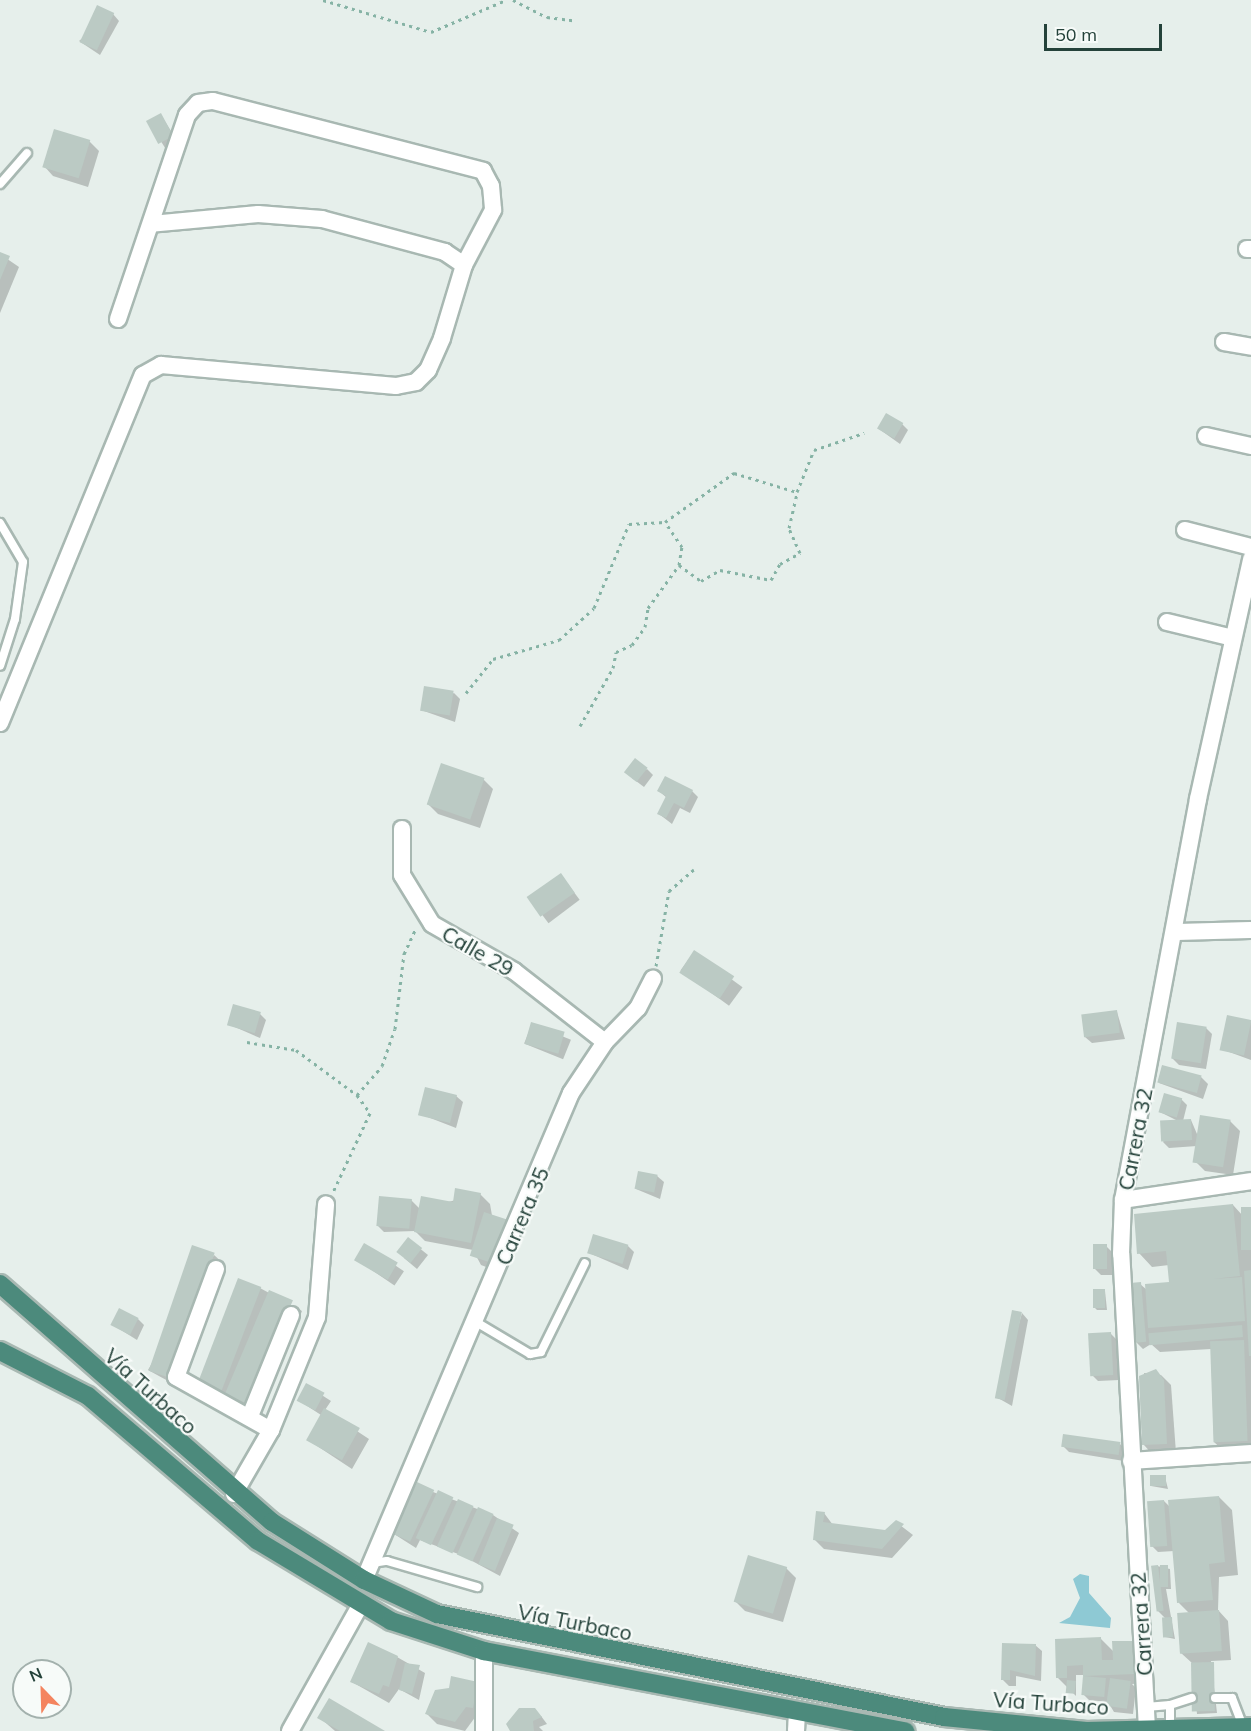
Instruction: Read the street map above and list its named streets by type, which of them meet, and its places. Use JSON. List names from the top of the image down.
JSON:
{
  "streets": {
    "highway": ["Vía Turbaco"],
    "street": ["Calle 29", "Carrera 32", "Carrera 35"]
  },
  "crossings": [
    ["Calle 29", "Carrera 35"],
    ["Carrera 32", "Vía Turbaco"],
    ["Carrera 35", "Vía Turbaco"]
  ],
  "scale_bar": "50 m",
  "north": "top left"
}
